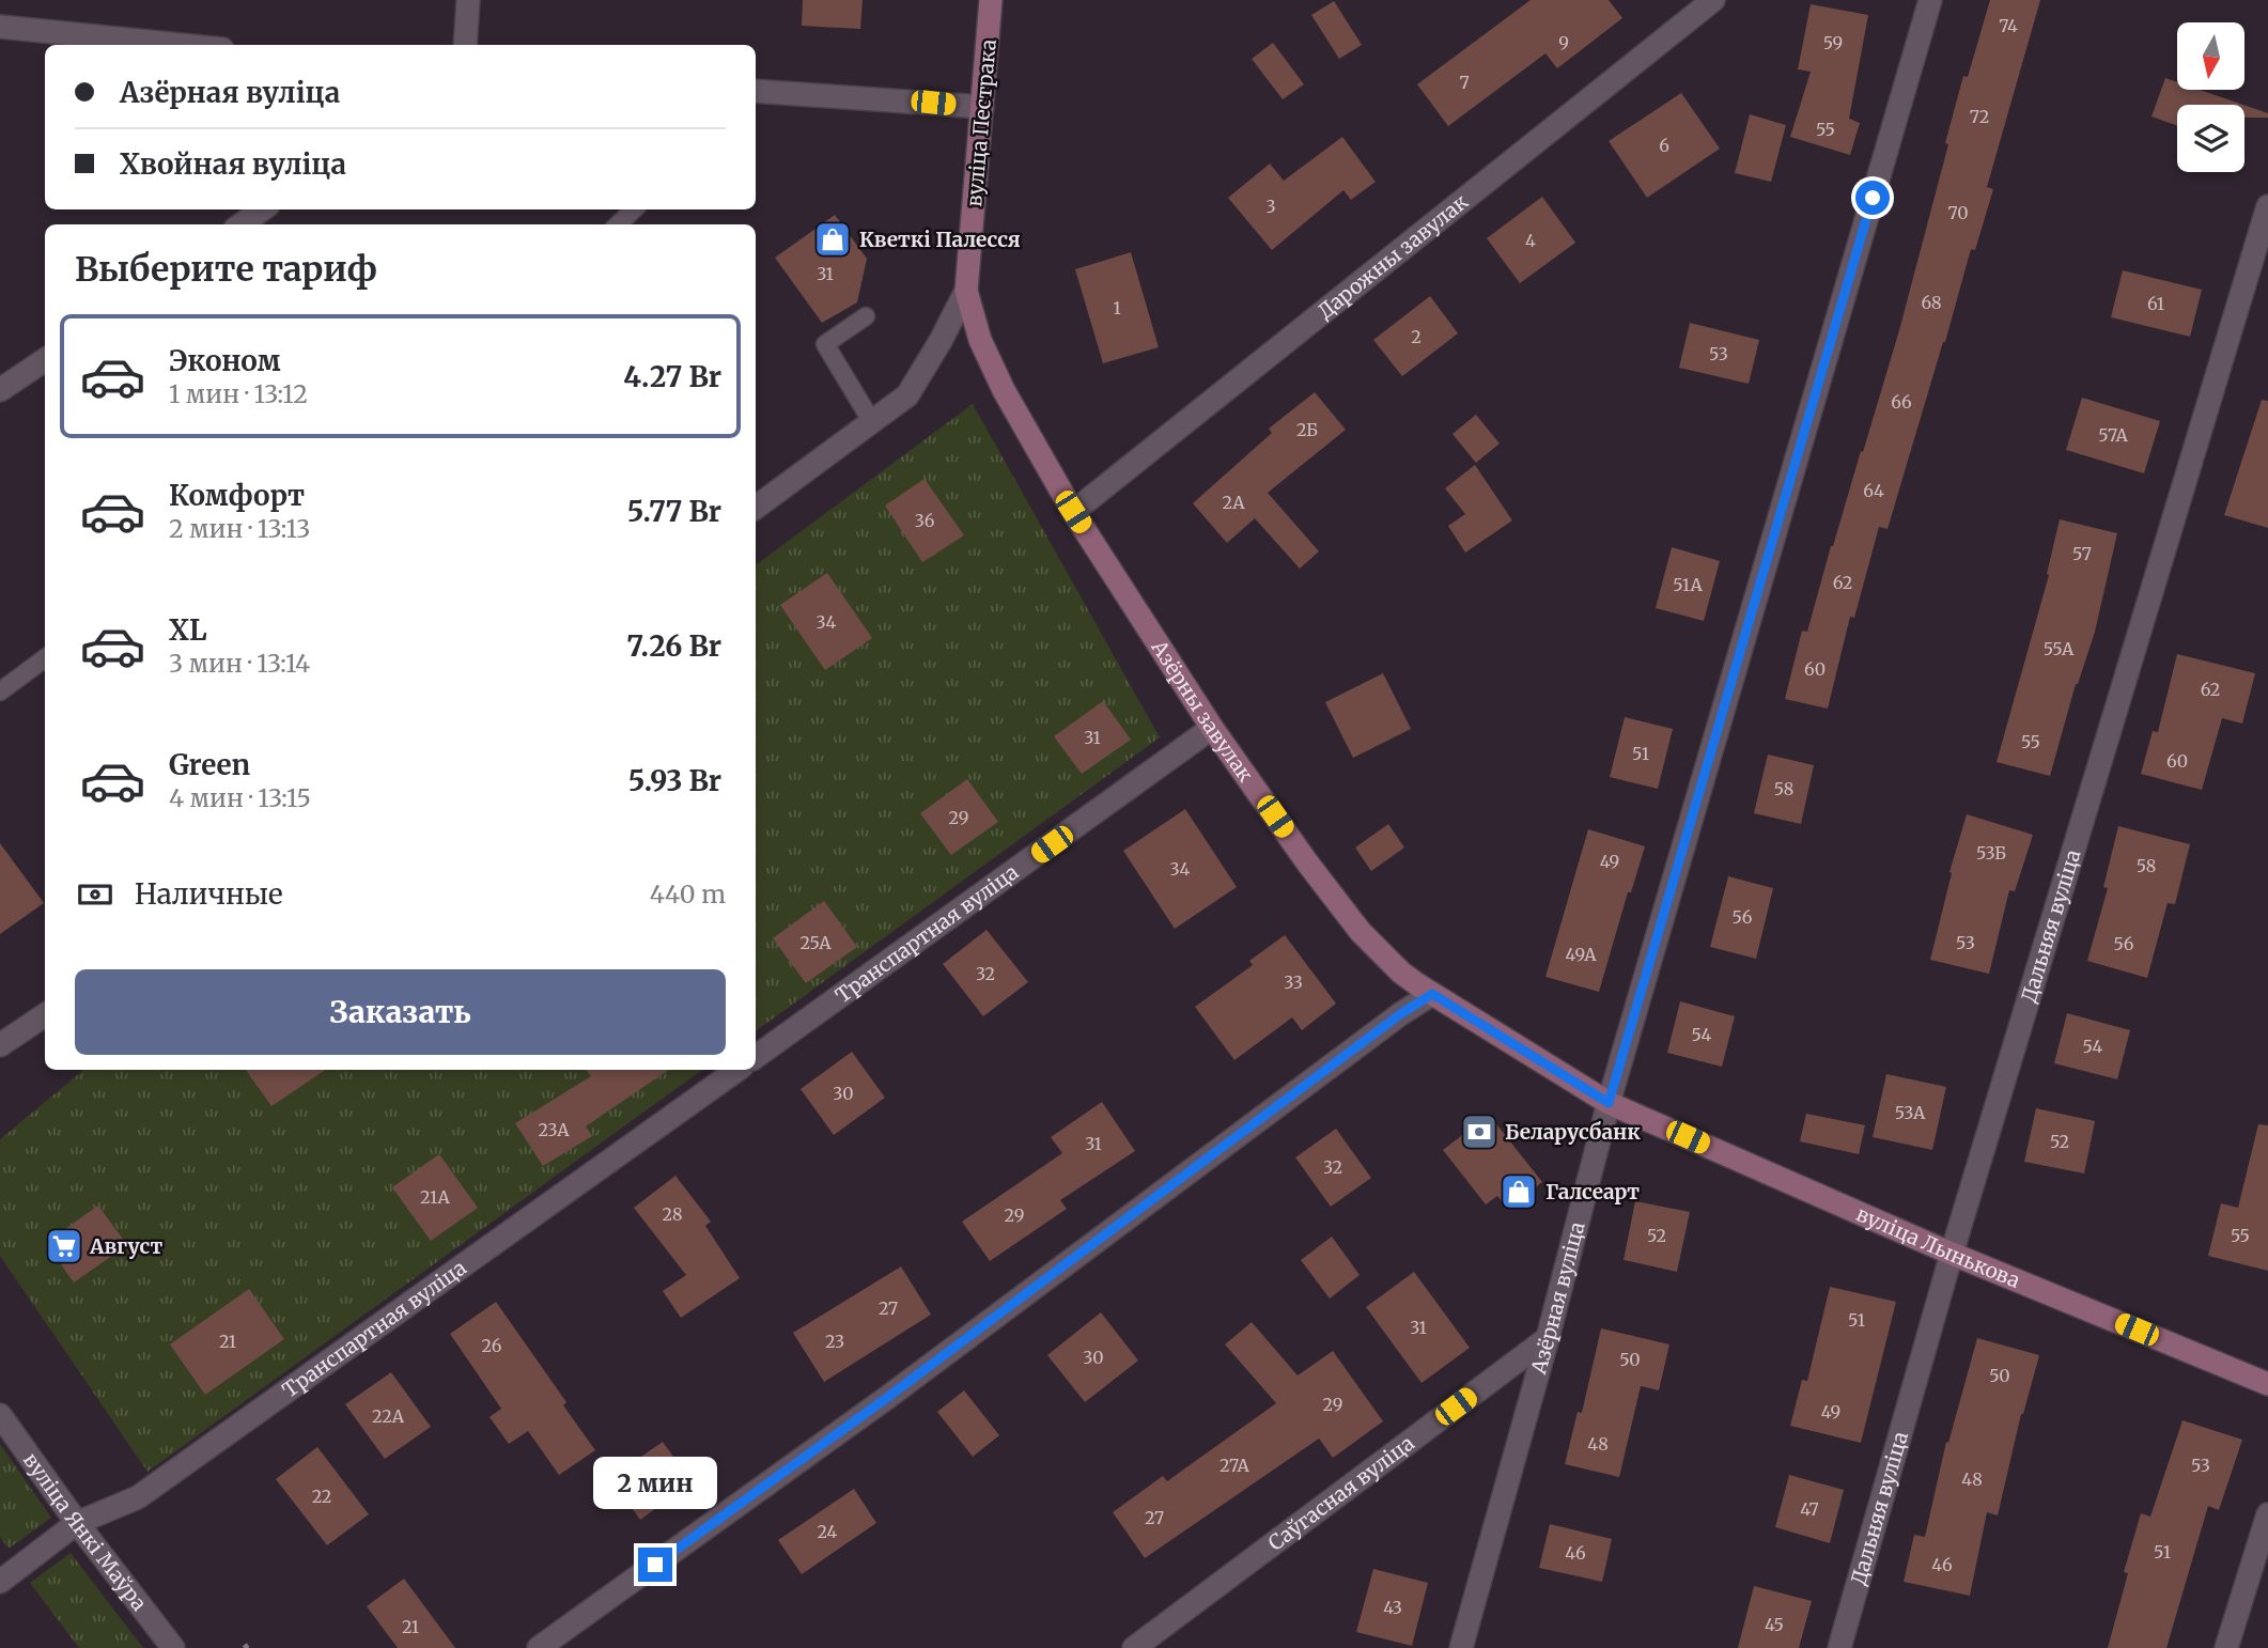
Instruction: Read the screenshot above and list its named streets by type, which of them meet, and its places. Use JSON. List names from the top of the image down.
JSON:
{
  "streets": {
    "street": [
      "вуліца Пестрака",
      "Дарожны завулак",
      "Азёрны завулак",
      "Дальняя вуліца",
      "Транспартная вуліца",
      "вуліца Лынькова",
      "Азёрная вуліца",
      "Саўгасная вуліца",
      "вуліца Янкі Маўра"
    ]
  },
  "crossings": [
    ["вуліца Пестрака", "Азёрны завулак"],
    ["Дарожны завулак", "Азёрны завулак"],
    ["Азёрны завулак", "Транспартная вуліца"],
    ["Азёрны завулак", "вуліца Лынькова"],
    ["Азёрны завулак", "Азёрная вуліца"],
    ["Дальняя вуліца", "вуліца Лынькова"],
    ["Транспартная вуліца", "вуліца Янкі Маўра"],
    ["вуліца Лынькова", "Азёрная вуліца"],
    ["Азёрная вуліца", "Саўгасная вуліца"]
  ],
  "places": {
    "shop": ["Кветкі Палесся", "Галсеарт"],
    "bank": ["Беларусбанк"],
    "supermarket": ["Август"]
  },
  "house_numbers": [
    "74",
    "9",
    "59",
    "7",
    "72",
    "55",
    "6",
    "3",
    "70",
    "4",
    "31",
    "68",
    "61",
    "1",
    "2",
    "53",
    "66",
    "2Б",
    "57А",
    "64",
    "2А",
    "36",
    "57",
    "62",
    "51А",
    "34",
    "55А",
    "60",
    "62",
    "31",
    "55",
    "51",
    "60",
    "58",
    "29",
    "53Б",
    "49",
    "58",
    "34",
    "56",
    "25А",
    "53",
    "56",
    "49А",
    "32",
    "33",
    "54",
    "54",
    "30",
    "53А",
    "23А",
    "52",
    "31",
    "32",
    "21А",
    "28",
    "29",
    "52",
    "55",
    "27",
    "51",
    "31",
    "21",
    "23",
    "26",
    "30",
    "50",
    "50",
    "29",
    "49",
    "22А",
    "48",
    "27А",
    "53",
    "48",
    "22",
    "47",
    "27",
    "24",
    "51",
    "46",
    "46",
    "43",
    "45",
    "21"
  ],
  "north": "bottom",
  "page": {
    "banner": ["Азёрная вуліца", "Хвойная вуліца"],
    "heading": "Выберите тариф",
    "list": [
      {
        "name": "Эконом",
        "note": "1 мин · 13:12",
        "value": "4.27 Br"
      },
      {
        "name": "Комфорт",
        "note": "2 мин · 13:13",
        "value": "5.77 Br"
      },
      {
        "name": "XL",
        "note": "3 мин · 13:14",
        "value": "7.26 Br"
      },
      {
        "name": "Green",
        "note": "4 мин · 13:15",
        "value": "5.93 Br"
      }
    ],
    "pay": ["Наличные", "440 m"],
    "buttons": "Заказать",
    "bubble": "2 мин"
  }
}
